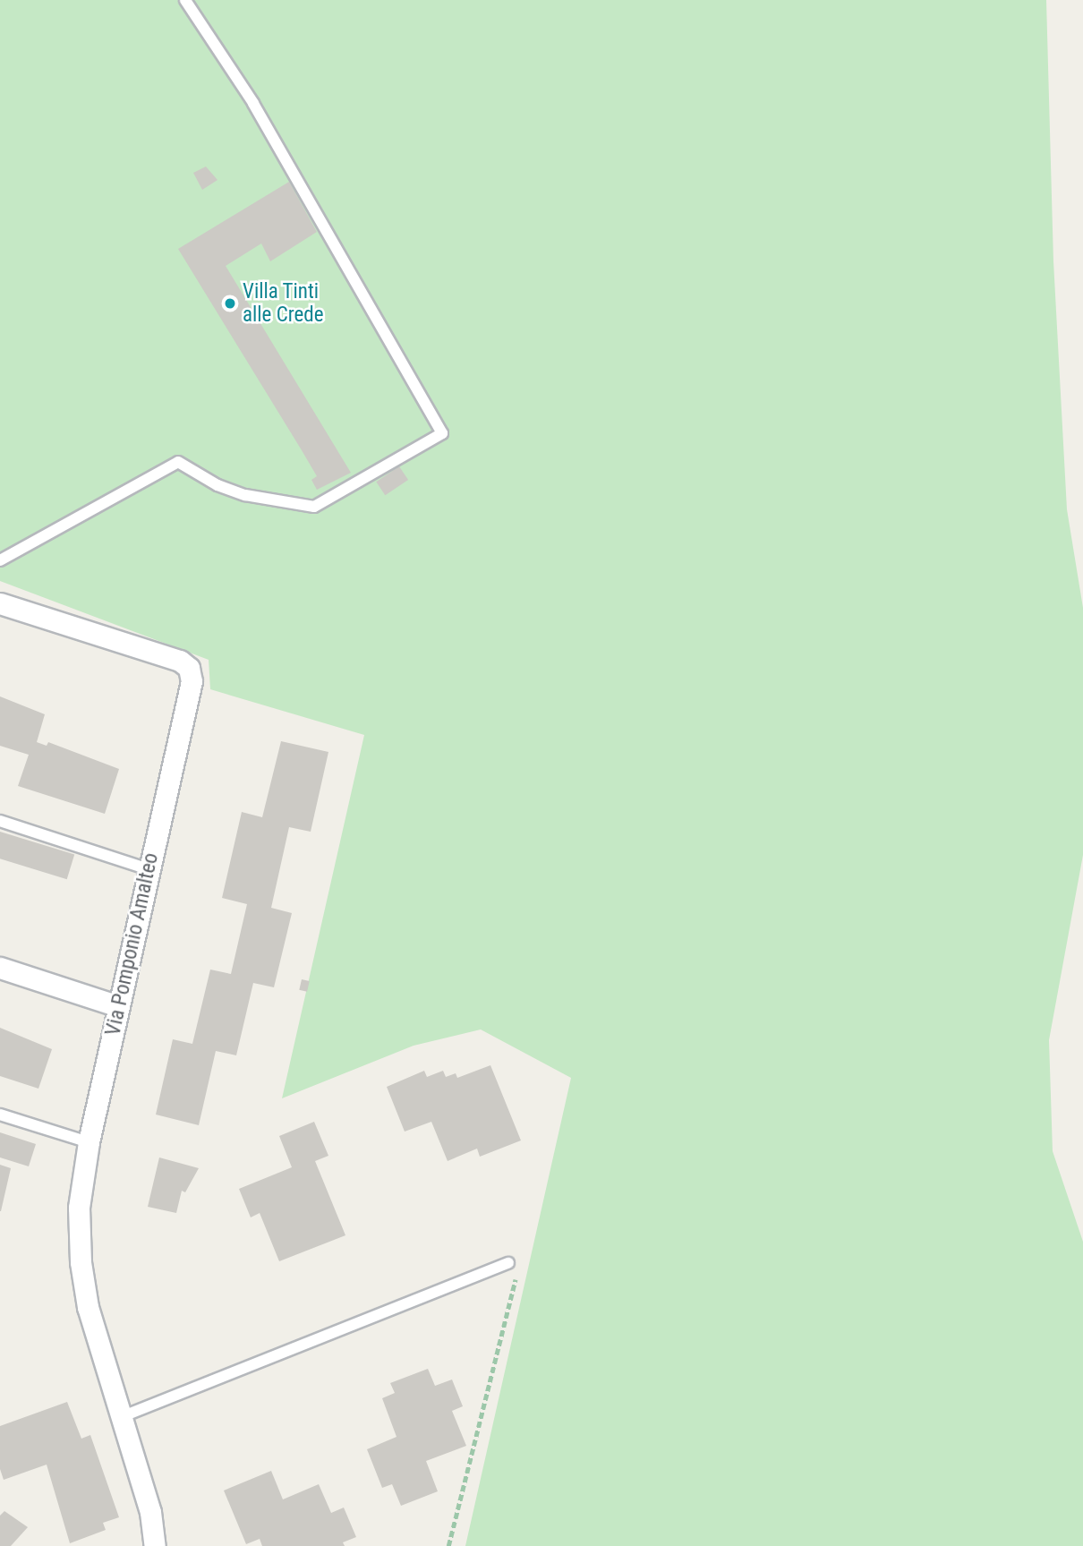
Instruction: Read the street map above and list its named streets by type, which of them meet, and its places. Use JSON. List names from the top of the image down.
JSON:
{
  "streets": {
    "street": ["Via Pomponio Amalteo"]
  },
  "places": ["Villa Tinti alle Crede"]
}
